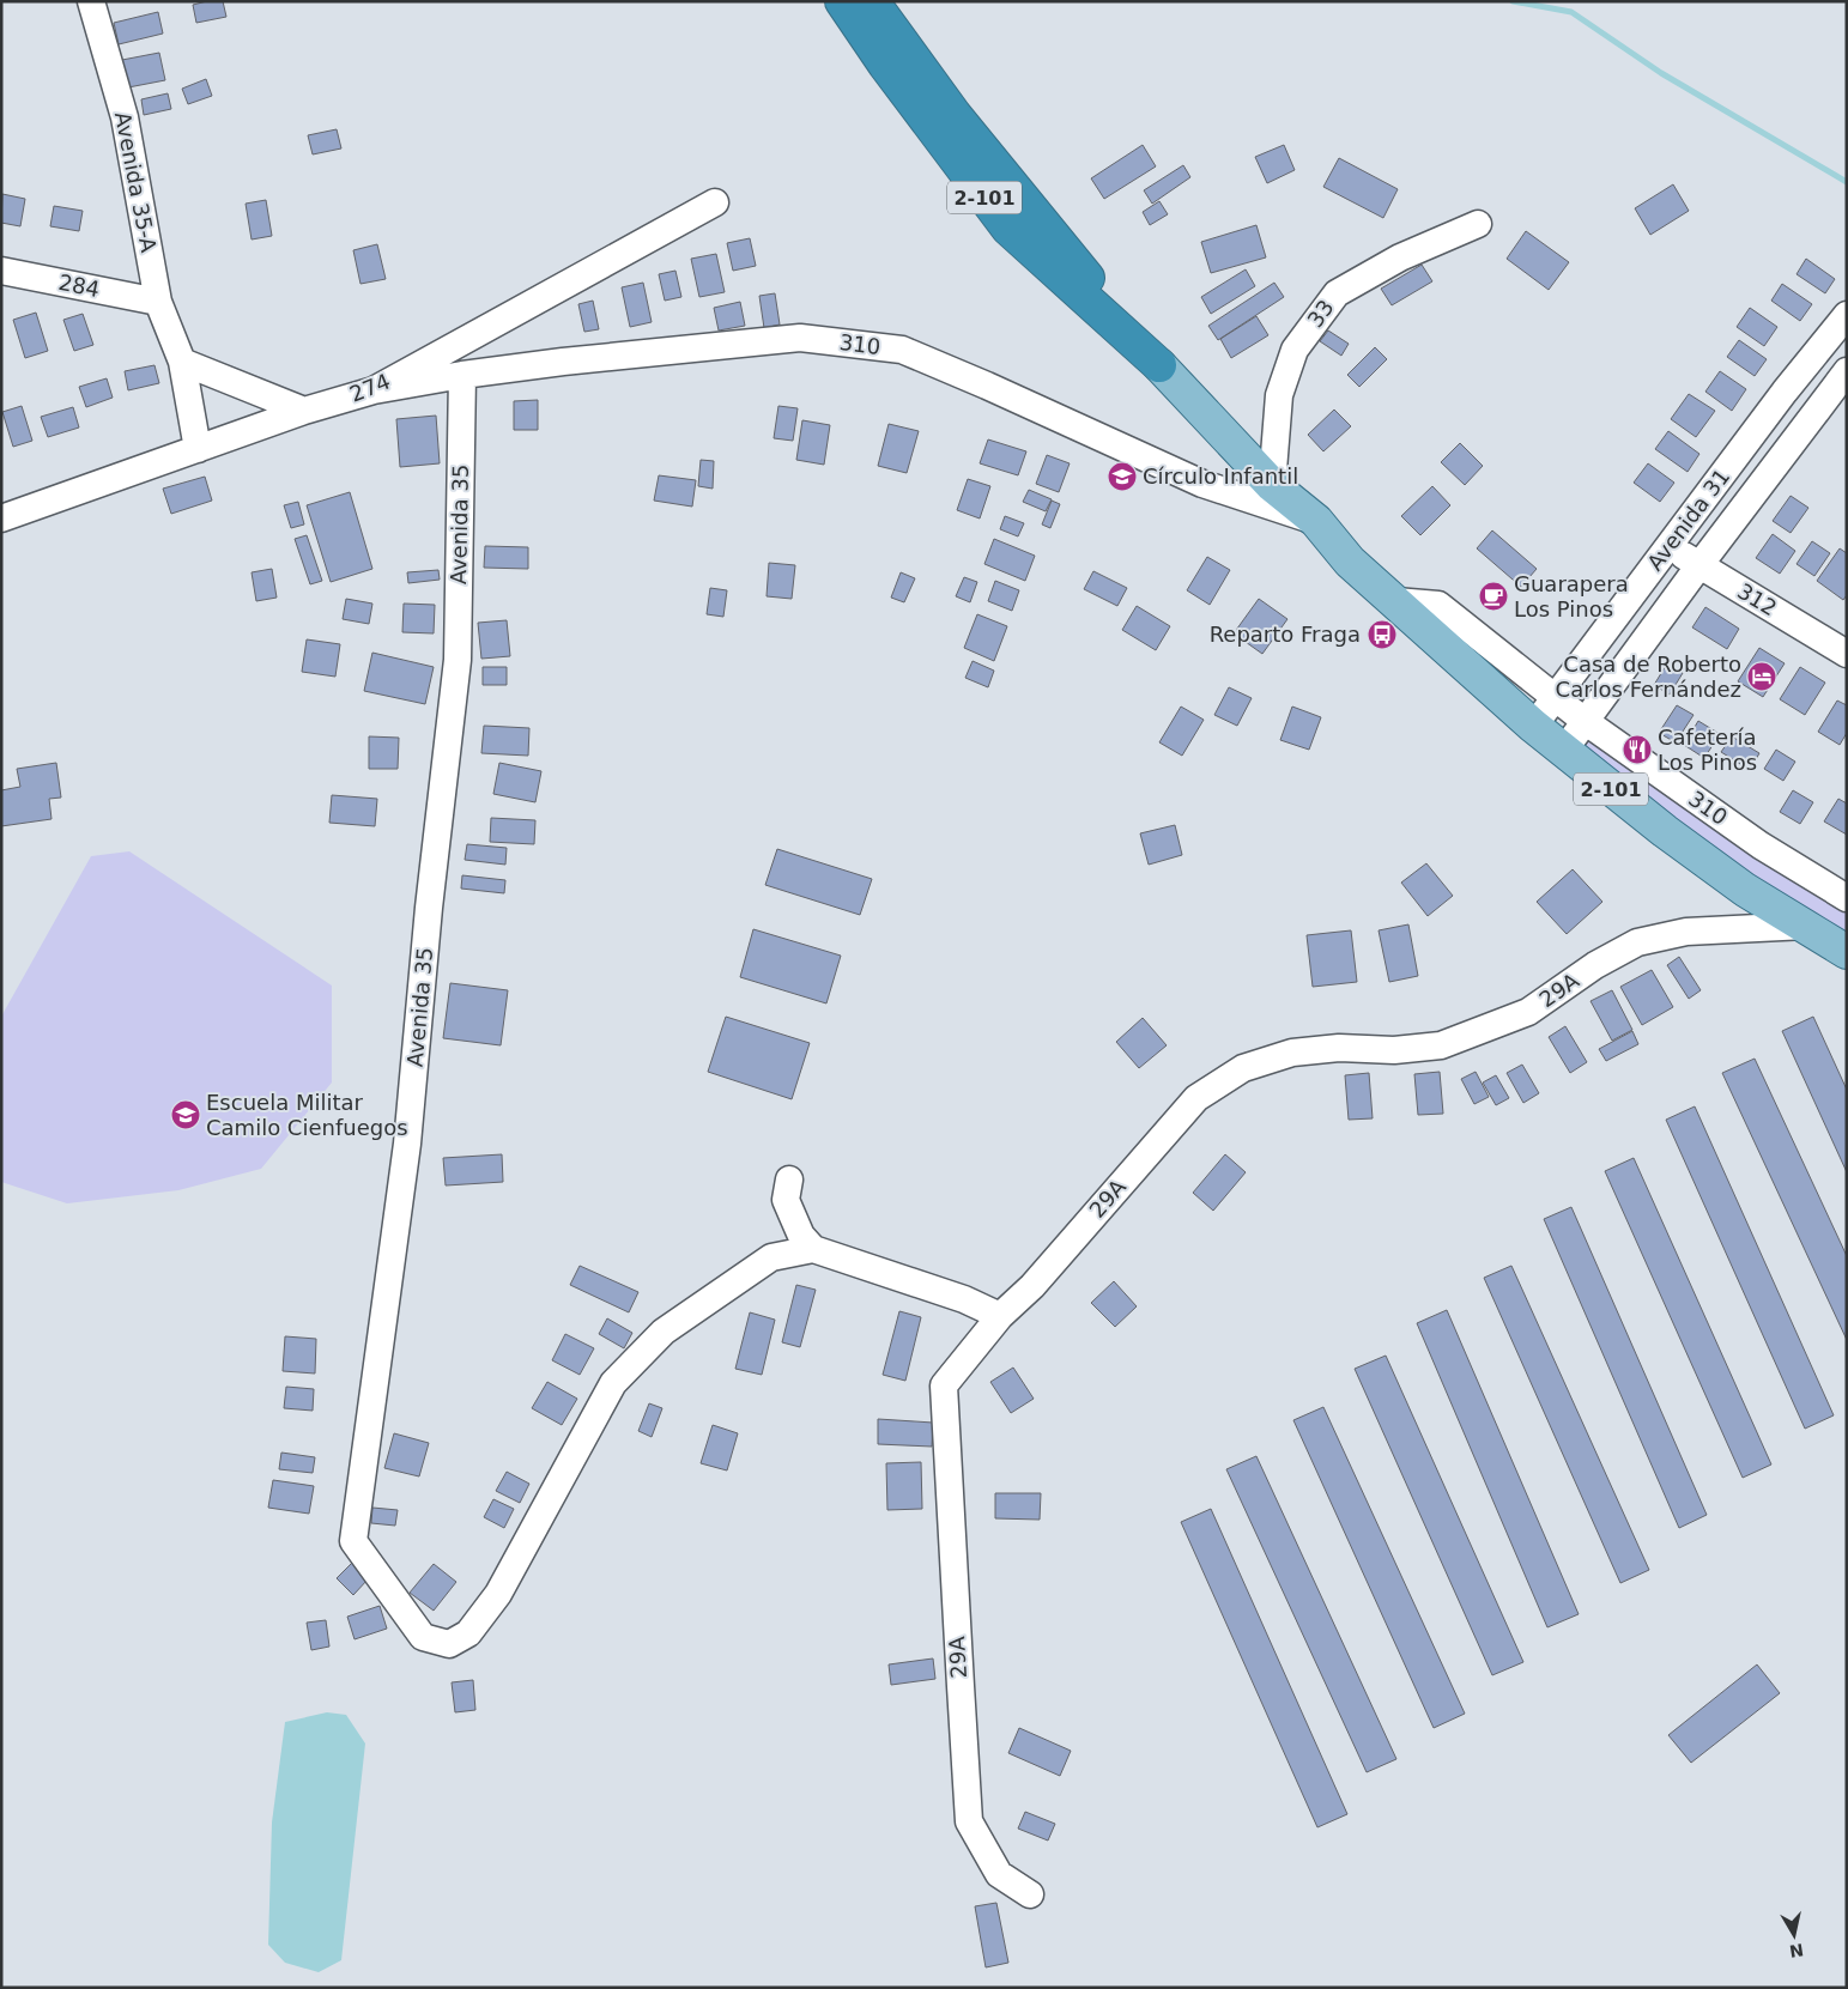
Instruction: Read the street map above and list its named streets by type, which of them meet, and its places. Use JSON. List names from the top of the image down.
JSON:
{
  "streets": {
    "highway": ["2-101"],
    "street": [
      "Avenida 35-A",
      "284",
      "33",
      "310",
      "274",
      "Avenida 31",
      "Avenida 35",
      "312",
      "29A"
    ]
  },
  "crossings": [
    ["Avenida 35-A", "284"],
    ["Avenida 35-A", "274"],
    ["2-101", "33"],
    ["2-101", "310"],
    ["2-101", "Avenida 31"],
    ["2-101", "29A"],
    ["310", "274"],
    ["310", "Avenida 31"],
    ["310", "Avenida 35"],
    ["Avenida 31", "312"]
  ],
  "places": {
    "school or university": ["Círculo Infantil", "Escuela Militar Camilo Cienfuegos"],
    "cafe": ["Guarapera Los Pinos"],
    "bus stop": ["Reparto Fraga"],
    "hotel": ["Casa de Roberto Carlos Fernández"],
    "restaurant": ["Cafetería Los Pinos"]
  },
  "north": "bottom"
}
